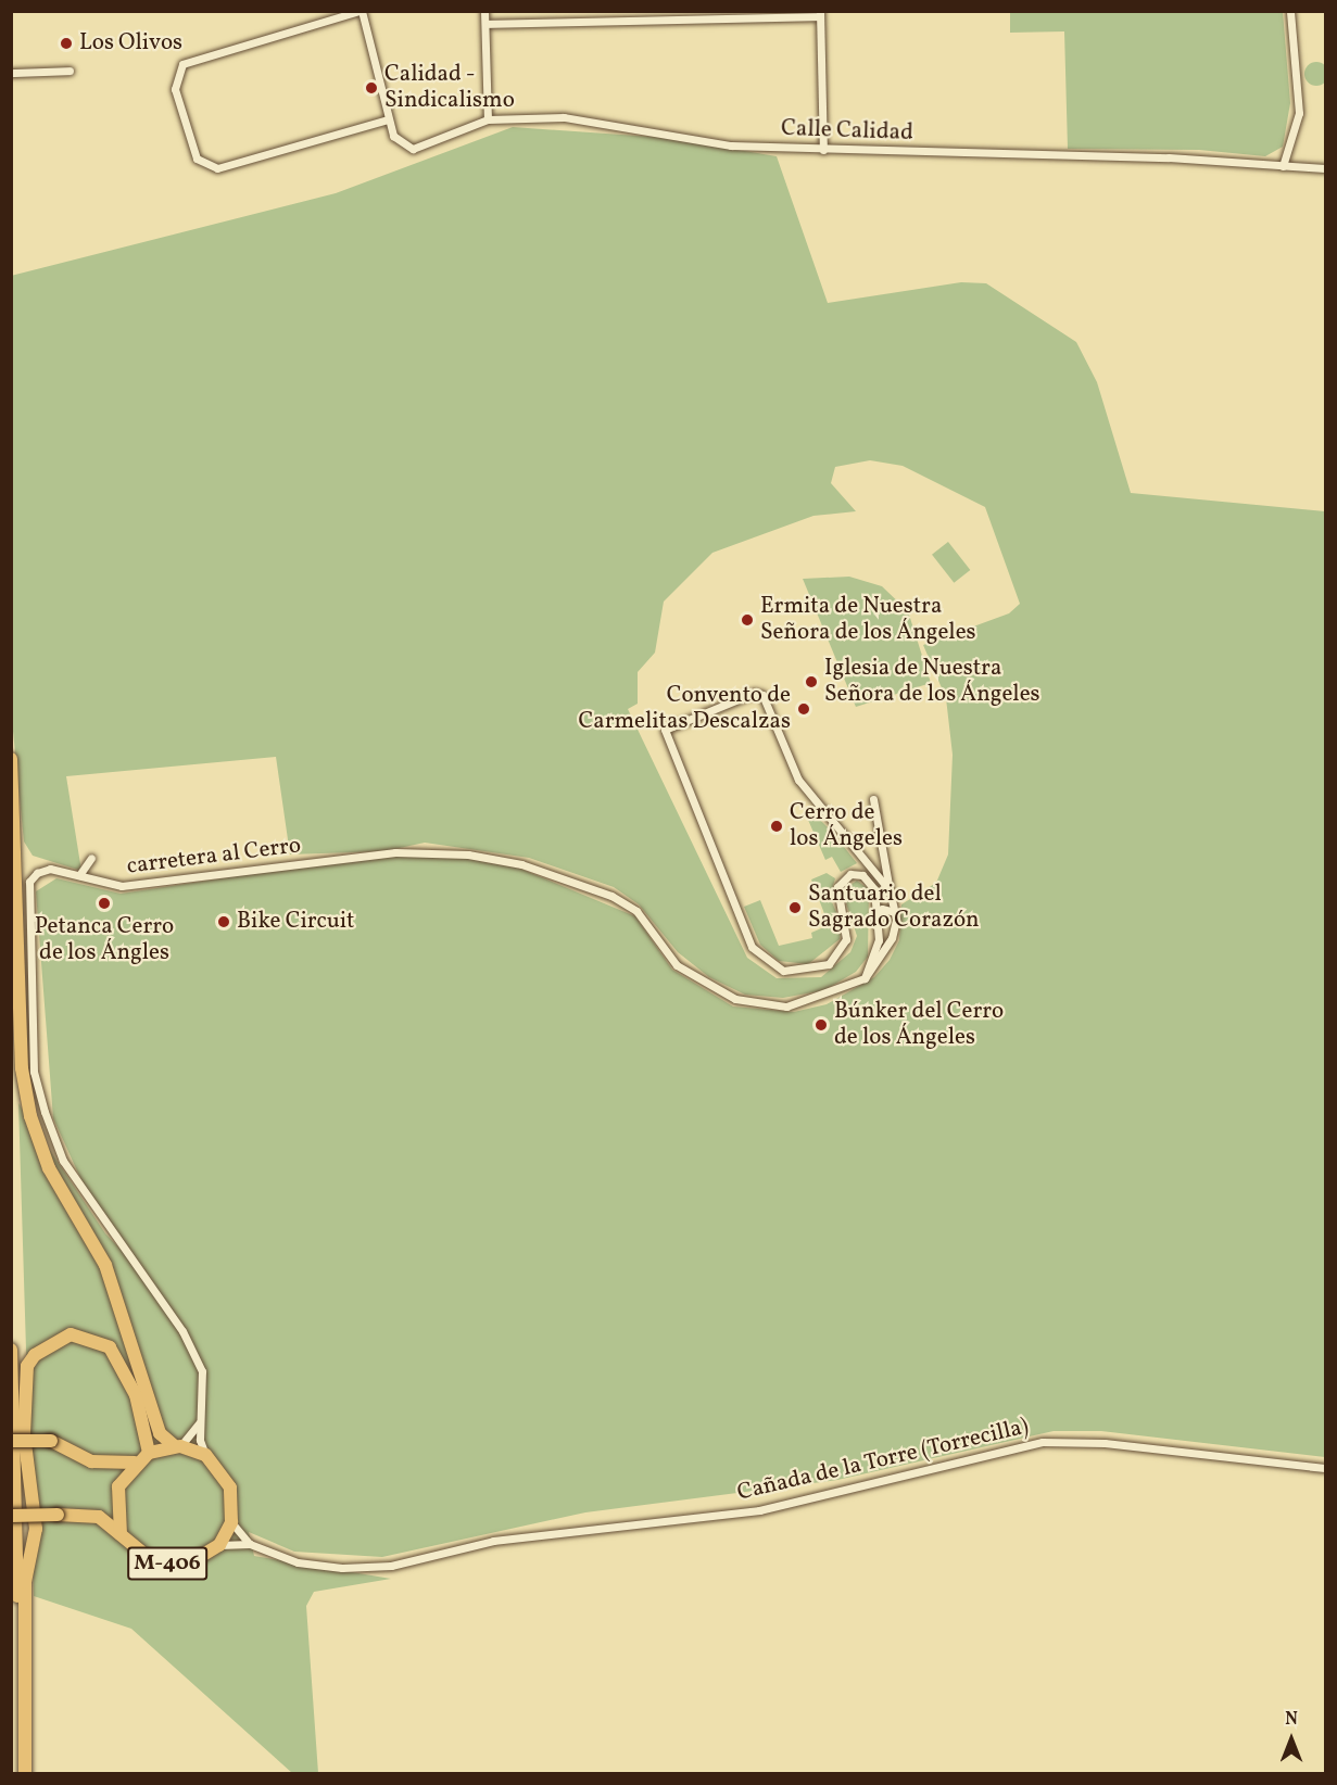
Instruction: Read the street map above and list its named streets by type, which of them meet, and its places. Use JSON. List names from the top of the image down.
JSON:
{
  "streets": {
    "highway": ["M-406"],
    "street": ["Calle Calidad", "carretera al Cerro", "Cañada de la Torre (Torrecilla)"]
  },
  "crossings": [
    ["Cañada de la Torre (Torrecilla)", "M-406"]
  ],
  "places": [
    "Los Olivos",
    "Calidad - Sindicalismo",
    "Ermita de Nuestra Señora de los Ángeles",
    "Iglesia de Nuestra Señora de los Ángeles",
    "Convento de Carmelitas Descalzas",
    "Cerro de los Ángeles",
    "Petanca Cerro de los Ángles",
    "Santuario del Sagrado Corazón",
    "Bike Circuit",
    "Búnker del Cerro de los Ángeles"
  ],
  "north": "top"
}
